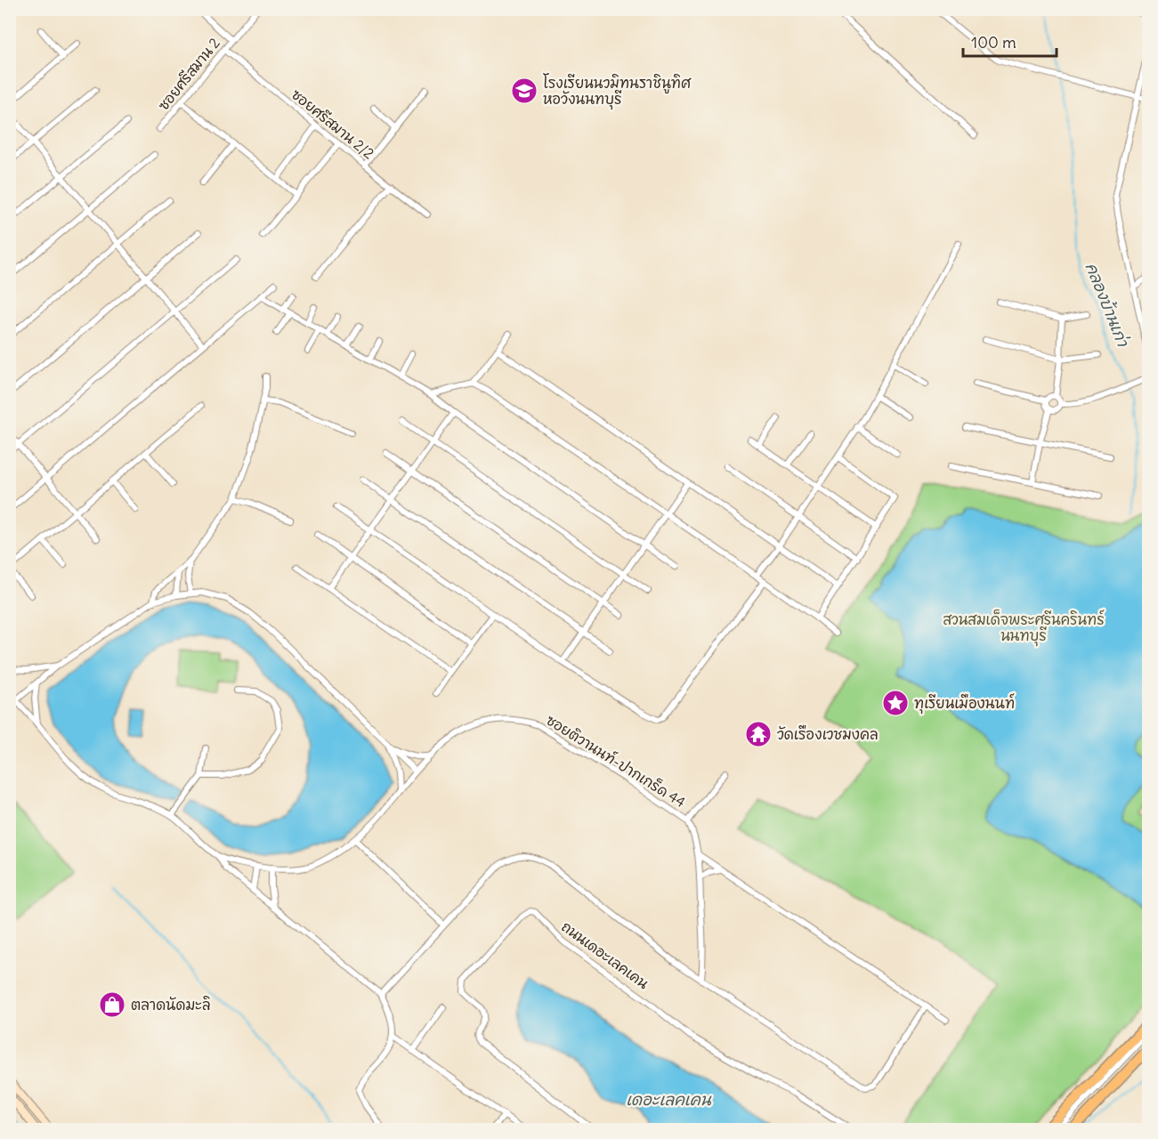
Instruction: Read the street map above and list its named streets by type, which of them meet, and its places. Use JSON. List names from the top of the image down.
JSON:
{
  "streets": {
    "street": [
      "ซอยศรีสมาน 2",
      "ซอยศรีสมาน 2/2",
      "ซอยติวานนท์-ปากเกร็ด 44",
      "ถนนเดอะเลคเคน"
    ]
  },
  "crossings": [
    ["ซอยศรีสมาน 2", "ซอยศรีสมาน 2/2"]
  ],
  "water": ["คลองบ้านเก่า", "เดอะเลคเคน"],
  "parks": ["สวนสมเด็จพระศรีนครินทร์ นนทบุรี"],
  "places": {
    "school or university": ["โรงเรียนนวมิทนราชินูทิศ หอวังนนทบุรี"],
    "place": ["ทุเรียนเมืองนนท์"],
    "temple": ["วัดเรืองเวชมงคล"],
    "shop": ["ตลาดนัดมะลิ"]
  },
  "scale_bar": "100 m"
}
